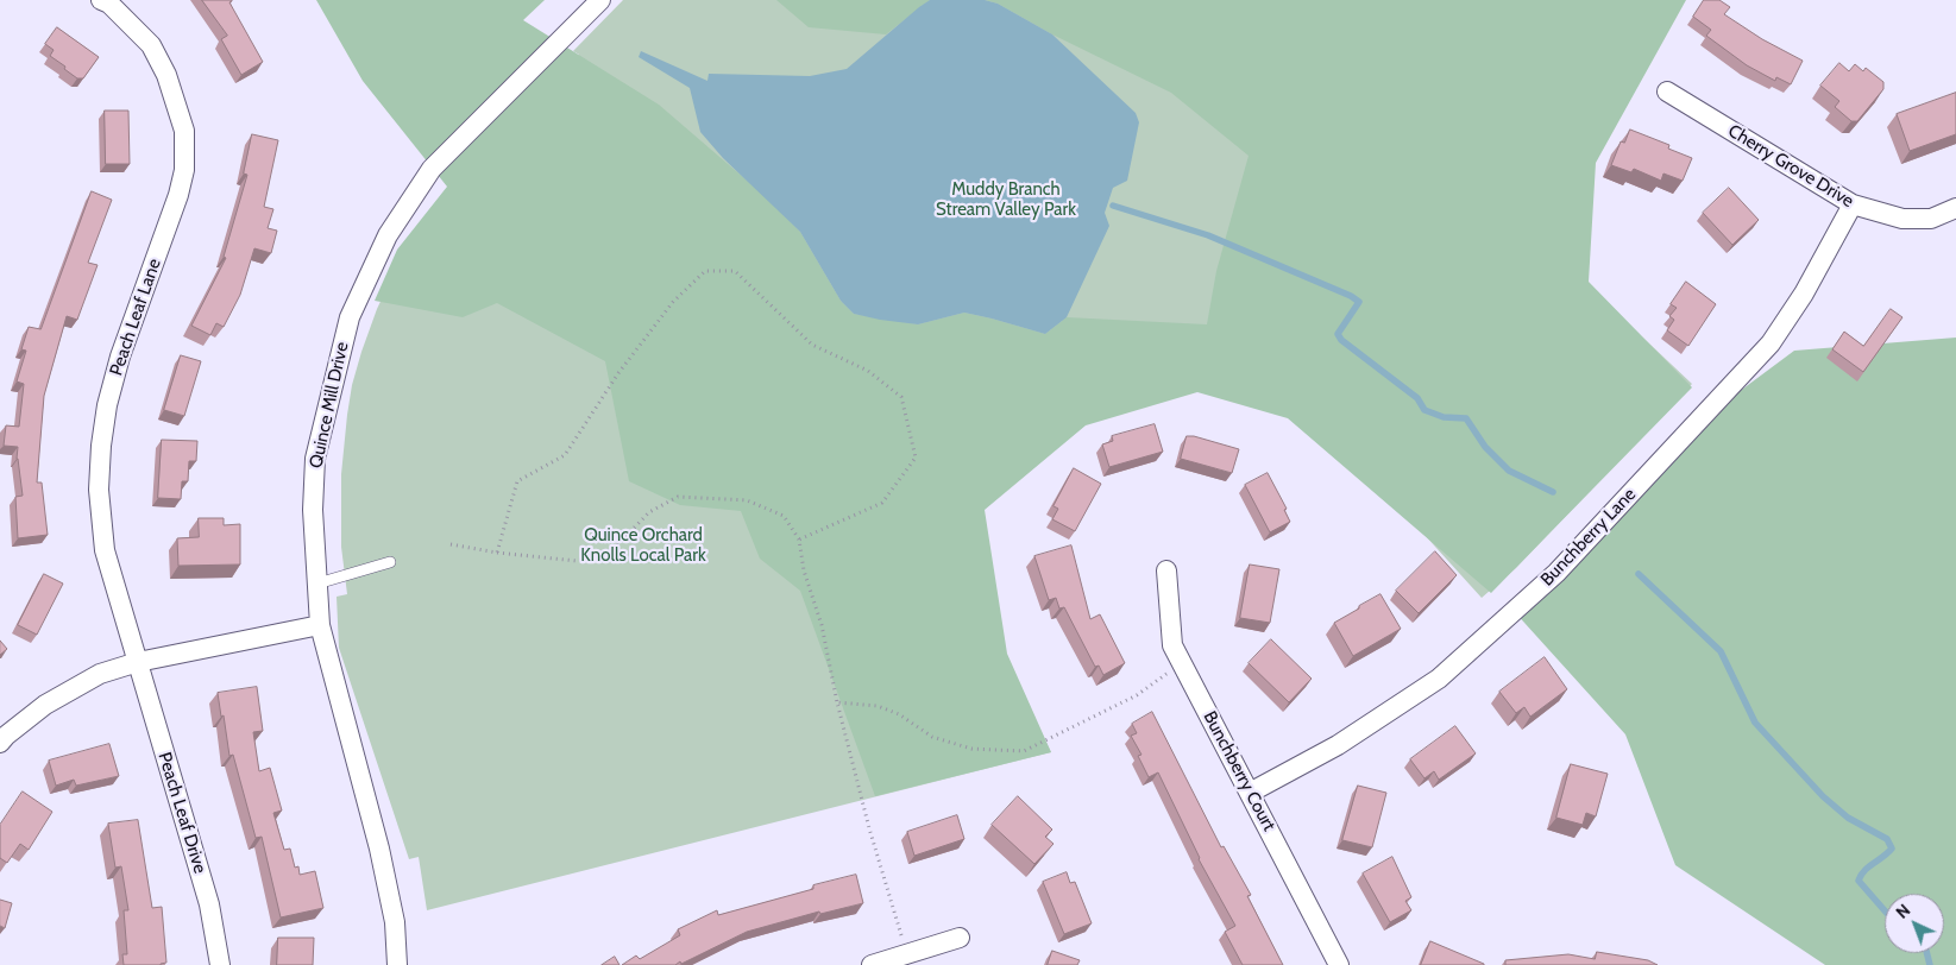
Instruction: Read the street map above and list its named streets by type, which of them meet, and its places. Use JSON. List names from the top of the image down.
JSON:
{
  "streets": {
    "street": [
      "Cherry Grove Drive",
      "Peach Leaf Lane",
      "Quince Mill Drive",
      "Bunchberry Lane",
      "Bunchberry Court",
      "Peach Leaf Drive"
    ]
  },
  "crossings": [
    ["Cherry Grove Drive", "Bunchberry Lane"],
    ["Peach Leaf Lane", "Peach Leaf Drive"],
    ["Bunchberry Lane", "Bunchberry Court"]
  ],
  "parks": ["Muddy Branch Stream Valley Park", "Quince Orchard Knolls Local Park"],
  "north": "top left"
}
